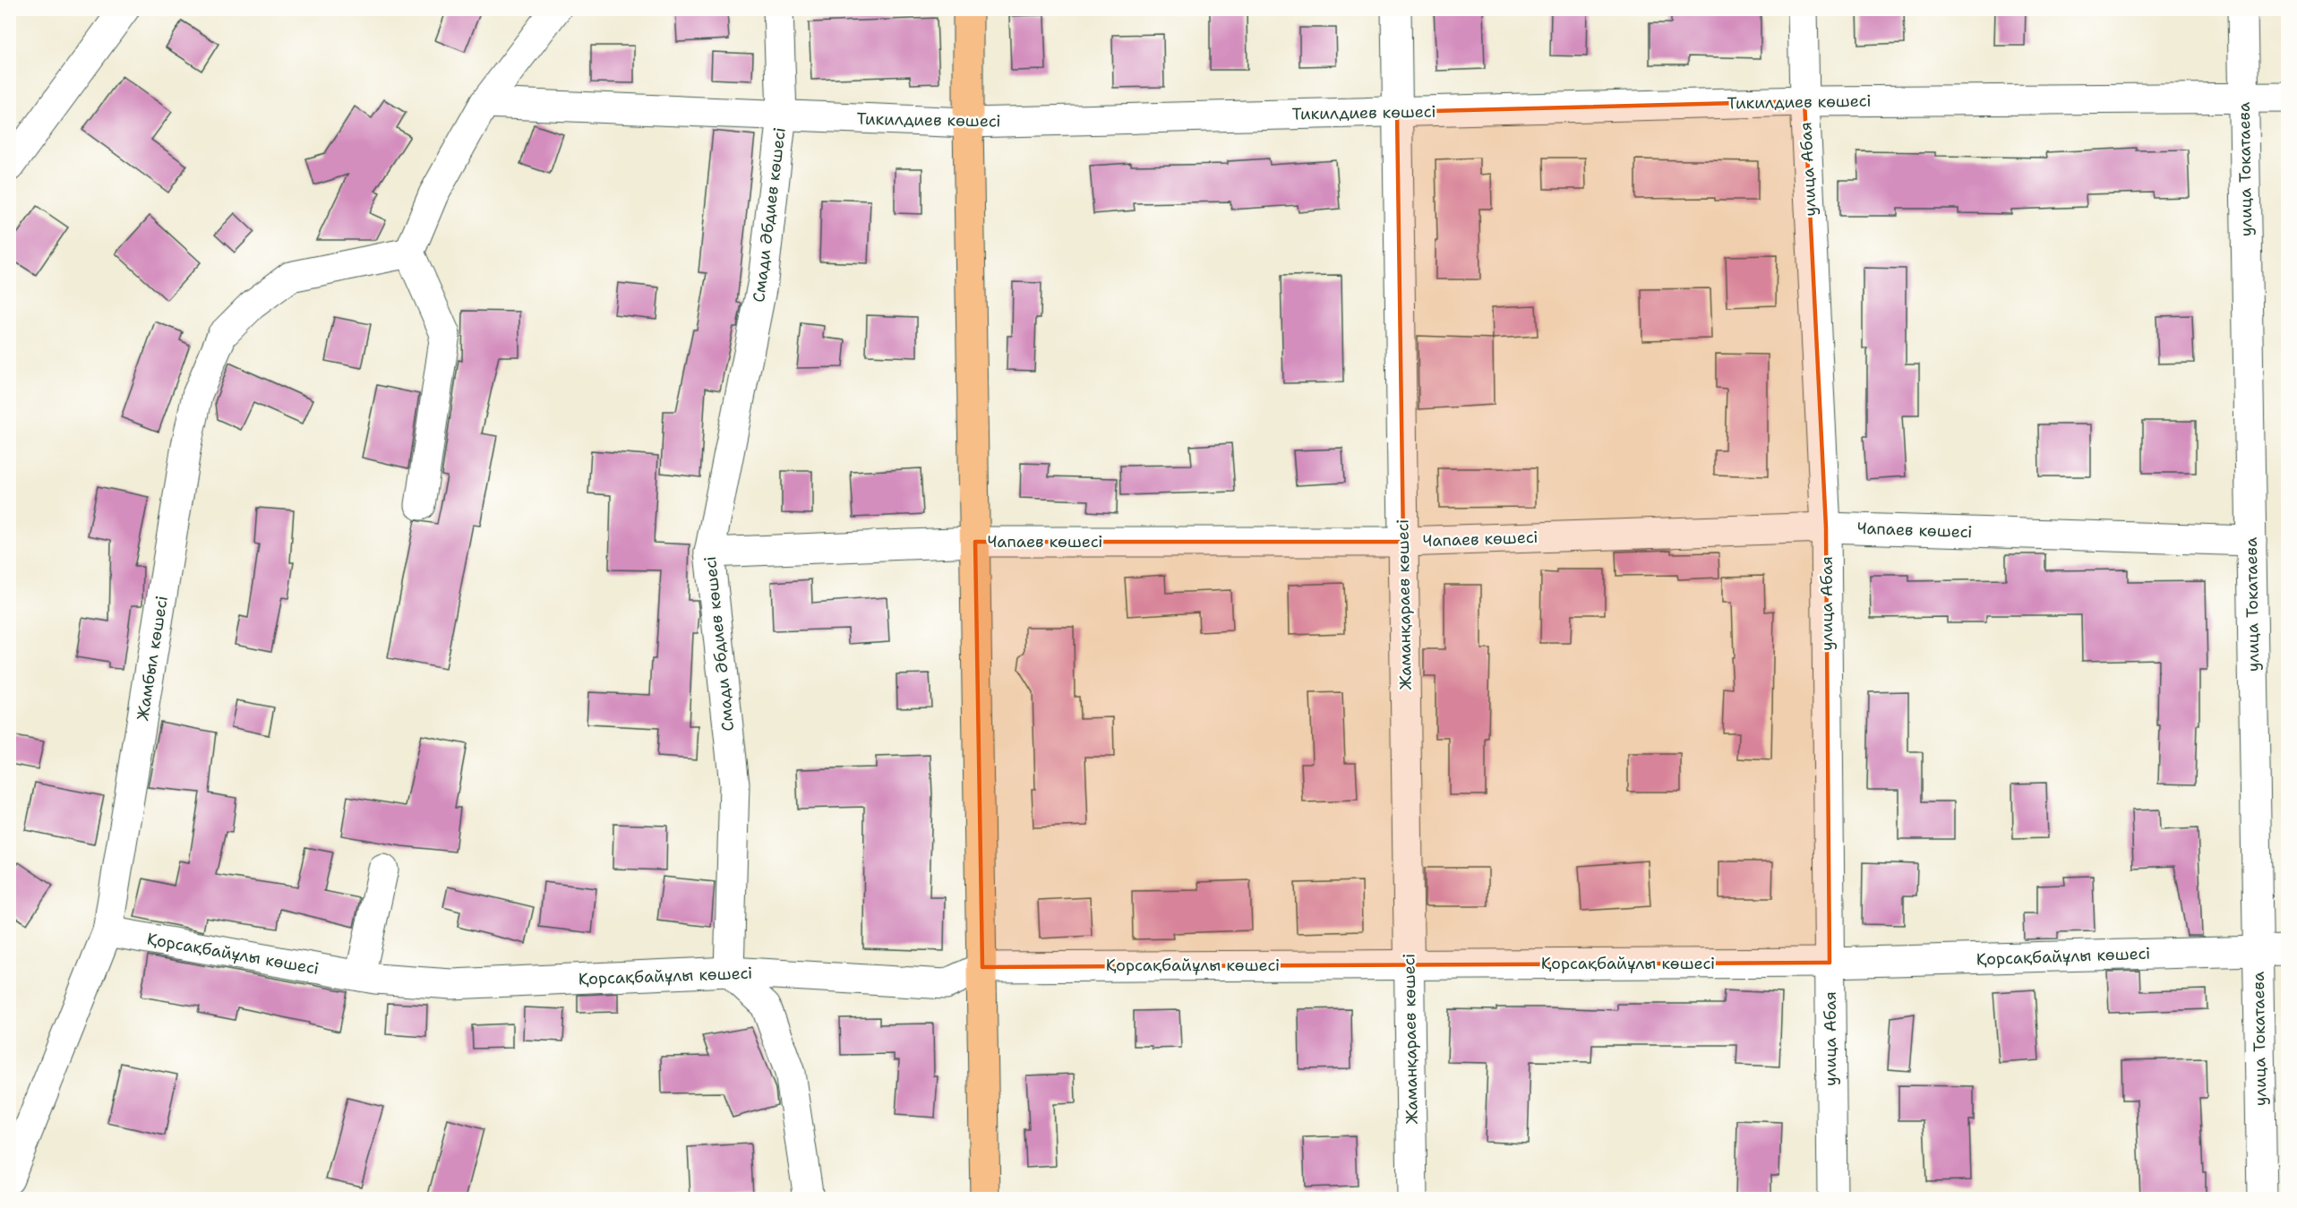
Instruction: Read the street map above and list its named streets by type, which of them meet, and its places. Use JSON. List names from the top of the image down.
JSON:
{
  "streets": {
    "street": [
      "Тикилдиев көшесі",
      "улица Абая",
      "улица Токатаева",
      "Смади Әбдиев көшесі",
      "Чапаев көшесі",
      "Жаманқараев көшесі",
      "Жамбыл көшесі",
      "Қорсақбайұлы көшесі"
    ]
  },
  "crossings": [
    ["Тикилдиев көшесі", "улица Абая"],
    ["Тикилдиев көшесі", "улица Токатаева"],
    ["Тикилдиев көшесі", "Смади Әбдиев көшесі"],
    ["Тикилдиев көшесі", "Жаманқараев көшесі"],
    ["улица Абая", "Чапаев көшесі"],
    ["улица Абая", "Қорсақбайұлы көшесі"],
    ["улица Токатаева", "Чапаев көшесі"],
    ["улица Токатаева", "Қорсақбайұлы көшесі"],
    ["Смади Әбдиев көшесі", "Чапаев көшесі"],
    ["Смади Әбдиев көшесі", "Қорсақбайұлы көшесі"],
    ["Чапаев көшесі", "Жаманқараев көшесі"],
    ["Жаманқараев көшесі", "Қорсақбайұлы көшесі"],
    ["Жамбыл көшесі", "Қорсақбайұлы көшесі"]
  ]
}
